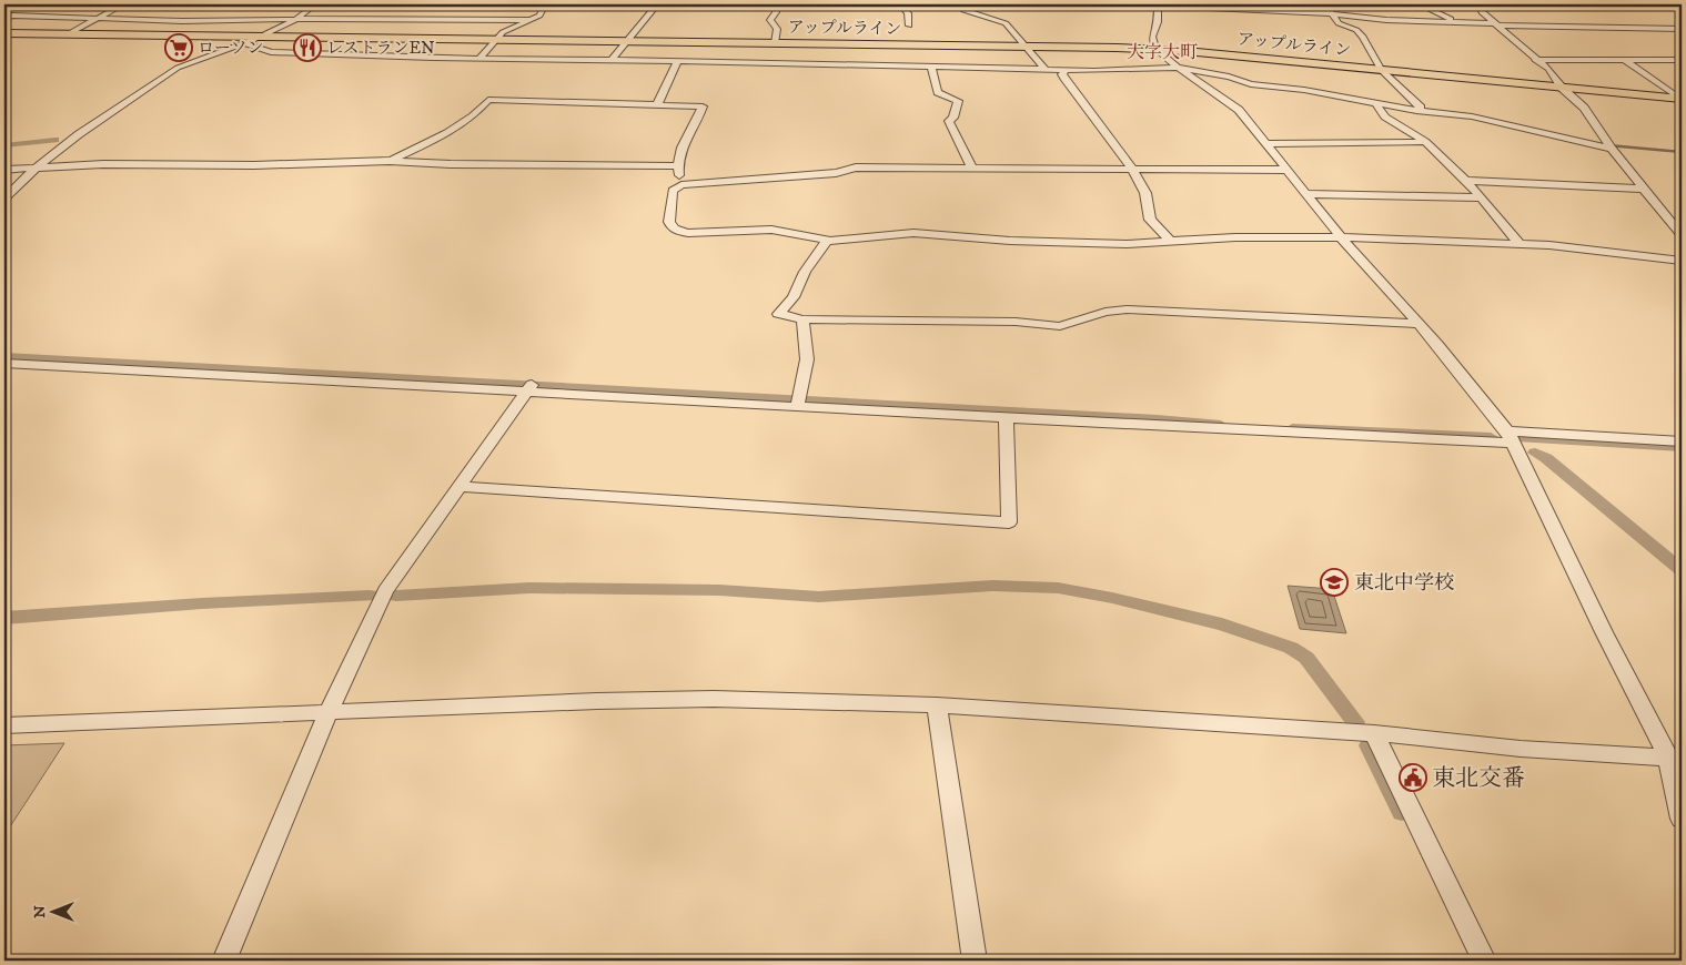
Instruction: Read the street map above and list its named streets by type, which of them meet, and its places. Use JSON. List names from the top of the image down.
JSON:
{
  "streets": {
    "highway": ["アップルライン"]
  },
  "districts": ["大字大町"],
  "places": {
    "supermarket": ["ローソン"],
    "restaurant": ["レストランEN"],
    "school or university": ["東北中学校"],
    "public building": ["東北交番"]
  },
  "north": "left"
}
